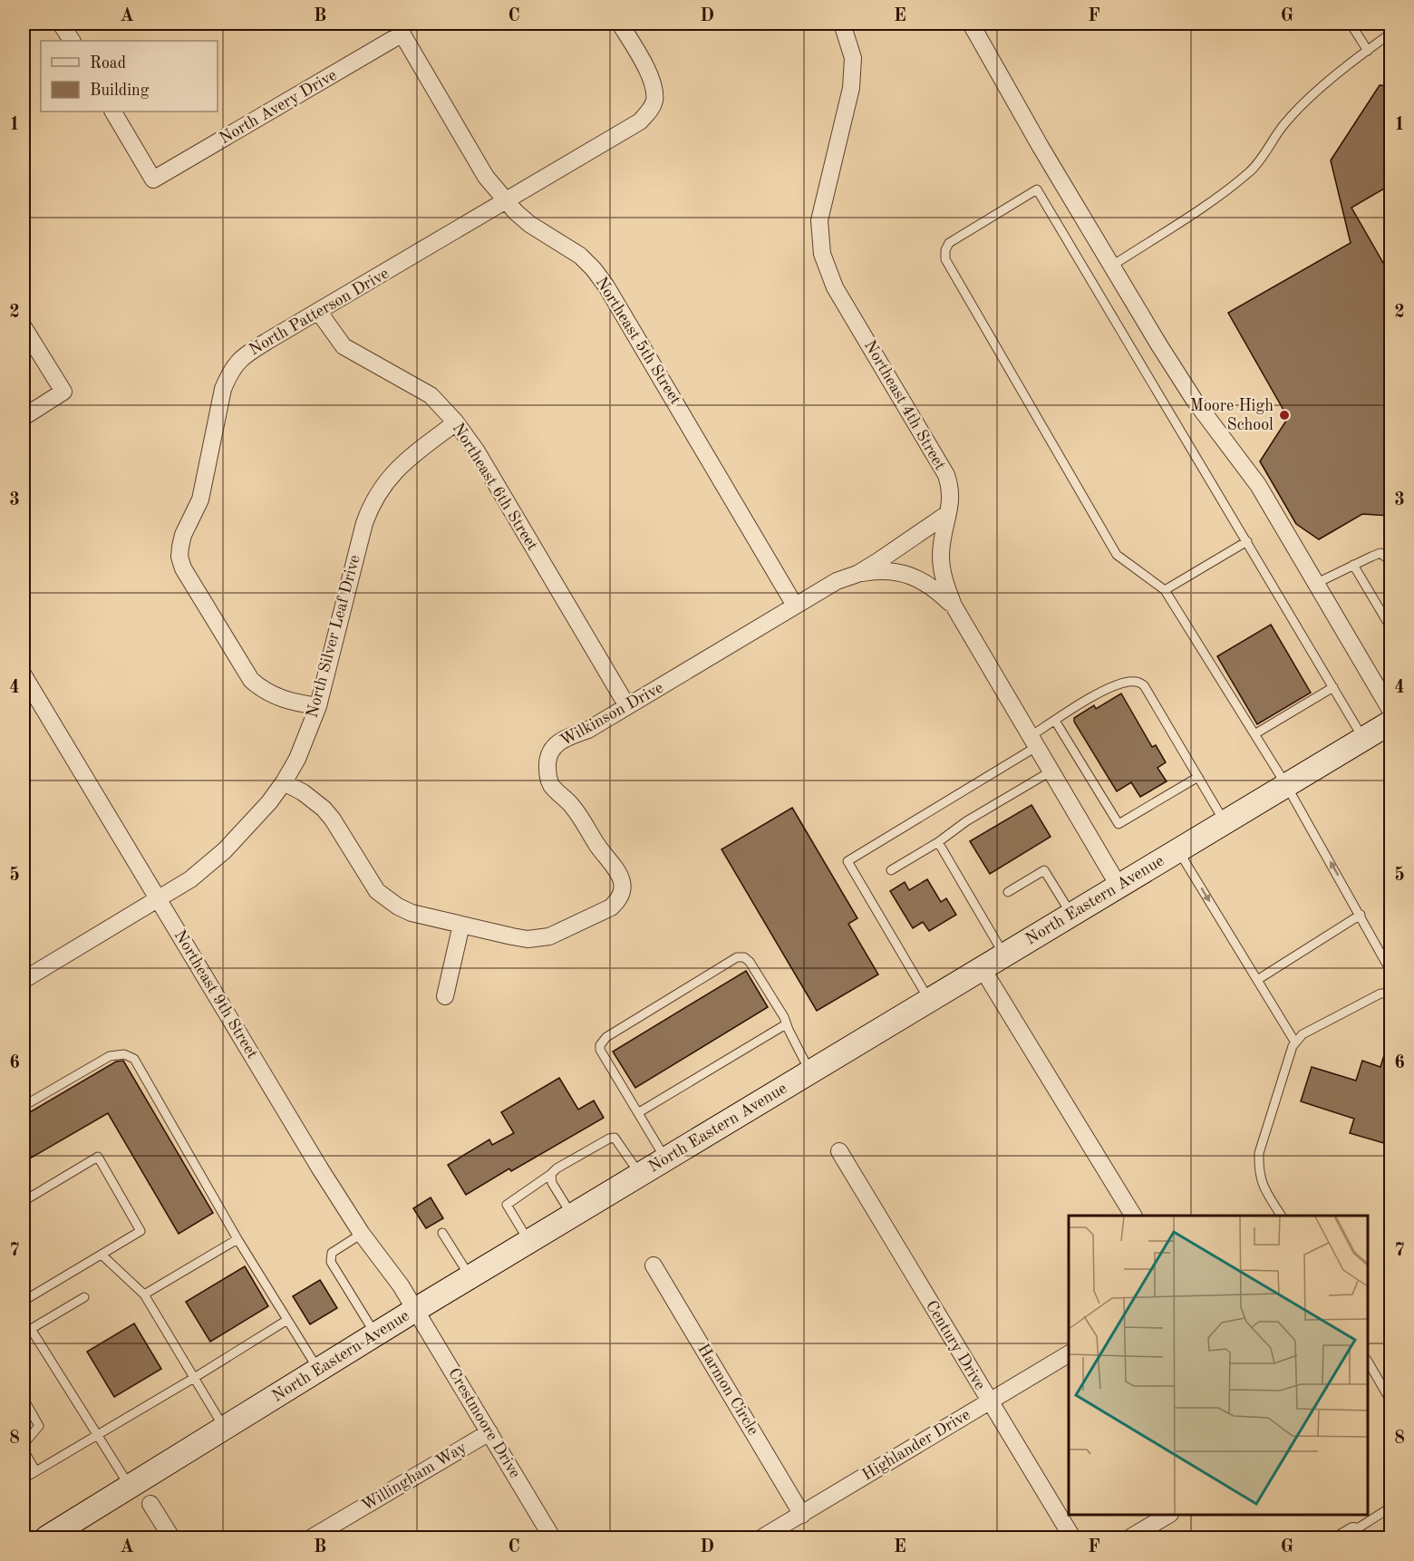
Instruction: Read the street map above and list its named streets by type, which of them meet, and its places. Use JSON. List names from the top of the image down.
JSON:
{
  "streets": {
    "main road": ["North Eastern Avenue"],
    "street": [
      "North Avery Drive",
      "North Patterson Drive",
      "Northeast 5th Street",
      "Northeast 4th Street",
      "Northeast 6th Street",
      "North Silver Leaf Drive",
      "Wilkinson Drive",
      "Northeast 9th Street",
      "Century Drive",
      "Harmon Circle",
      "Crestmoore Drive",
      "Highlander Drive",
      "Willingham Way"
    ]
  },
  "crossings": [
    ["North Avery Drive", "Northeast 5th Street"],
    ["North Patterson Drive", "Northeast 5th Street"],
    ["North Patterson Drive", "Northeast 6th Street"],
    ["North Patterson Drive", "North Silver Leaf Drive"],
    ["Northeast 5th Street", "Wilkinson Drive"],
    ["Northeast 4th Street", "Wilkinson Drive"],
    ["Northeast 4th Street", "North Eastern Avenue"],
    ["Northeast 6th Street", "North Silver Leaf Drive"],
    ["Northeast 6th Street", "Wilkinson Drive"],
    ["North Silver Leaf Drive", "Wilkinson Drive"],
    ["North Silver Leaf Drive", "Northeast 9th Street"],
    ["North Eastern Avenue", "Northeast 9th Street"],
    ["North Eastern Avenue", "Crestmoore Drive"],
    ["Northeast 9th Street", "Crestmoore Drive"],
    ["Century Drive", "Highlander Drive"],
    ["Harmon Circle", "Highlander Drive"],
    ["Crestmoore Drive", "Willingham Way"]
  ],
  "places": ["Moore High School"],
  "legend": ["Road", "Building"],
  "grid": {
    "columns": [
      "A",
      "B",
      "C",
      "D",
      "E",
      "F",
      "G"
    ],
    "rows": [
      "1",
      "2",
      "3",
      "4",
      "5",
      "6",
      "7",
      "8"
    ]
  }
}
